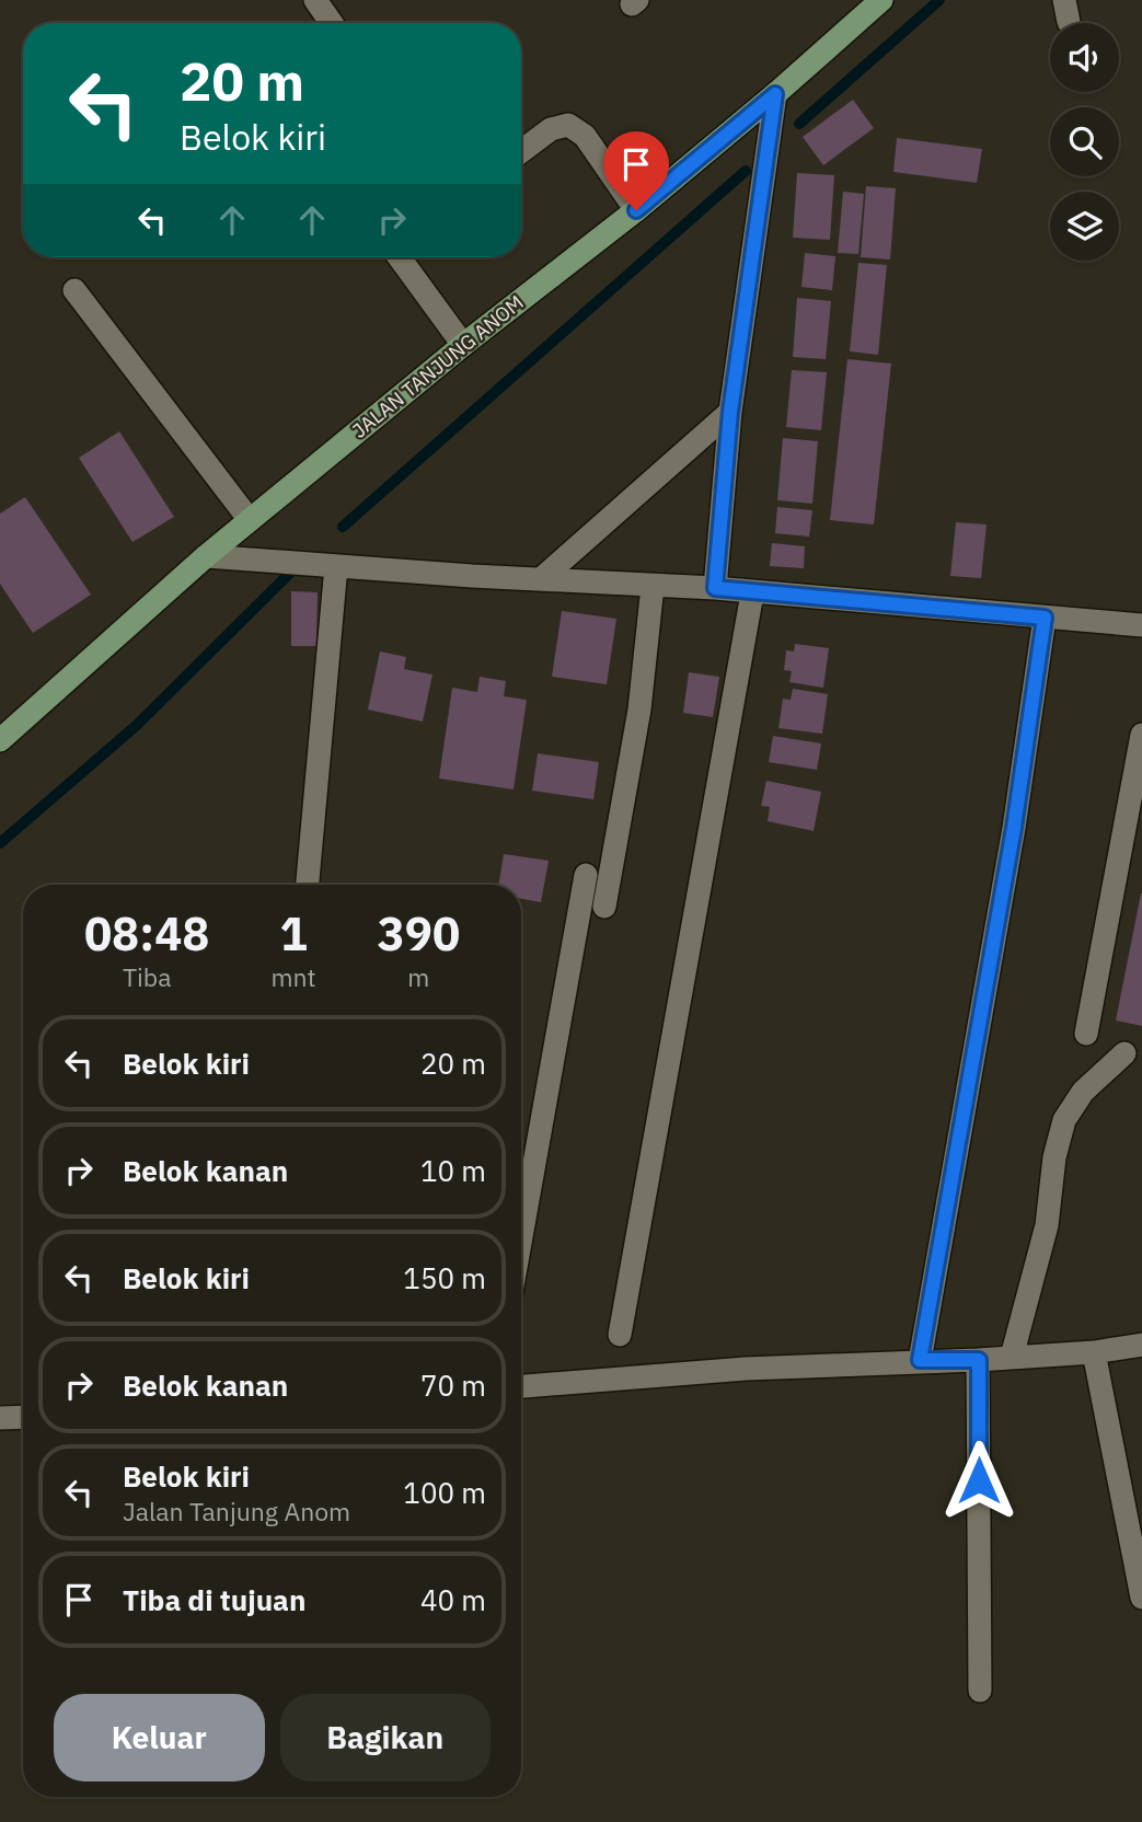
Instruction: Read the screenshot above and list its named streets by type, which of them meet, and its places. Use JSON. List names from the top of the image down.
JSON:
{
  "streets": {
    "main road": ["JALAN TANJUNG ANOM"]
  },
  "page": {
    "turn": ["20 m", "Belok kiri"],
    "eta": [
      "08:48",
      "Tiba",
      "1",
      "mnt",
      "390",
      "m"
    ],
    "list": [
      {
        "name": "Belok kiri",
        "value": "20 m"
      },
      {
        "name": "Belok kanan",
        "value": "10 m"
      },
      {
        "name": "Belok kiri",
        "value": "150 m"
      },
      {
        "name": "Belok kanan",
        "value": "70 m"
      },
      {
        "name": "Belok kiri",
        "note": "Jalan Tanjung Anom",
        "value": "100 m"
      },
      {
        "name": "Tiba di tujuan",
        "value": "40 m"
      }
    ],
    "buttons": ["Keluar", "Bagikan"]
  }
}
